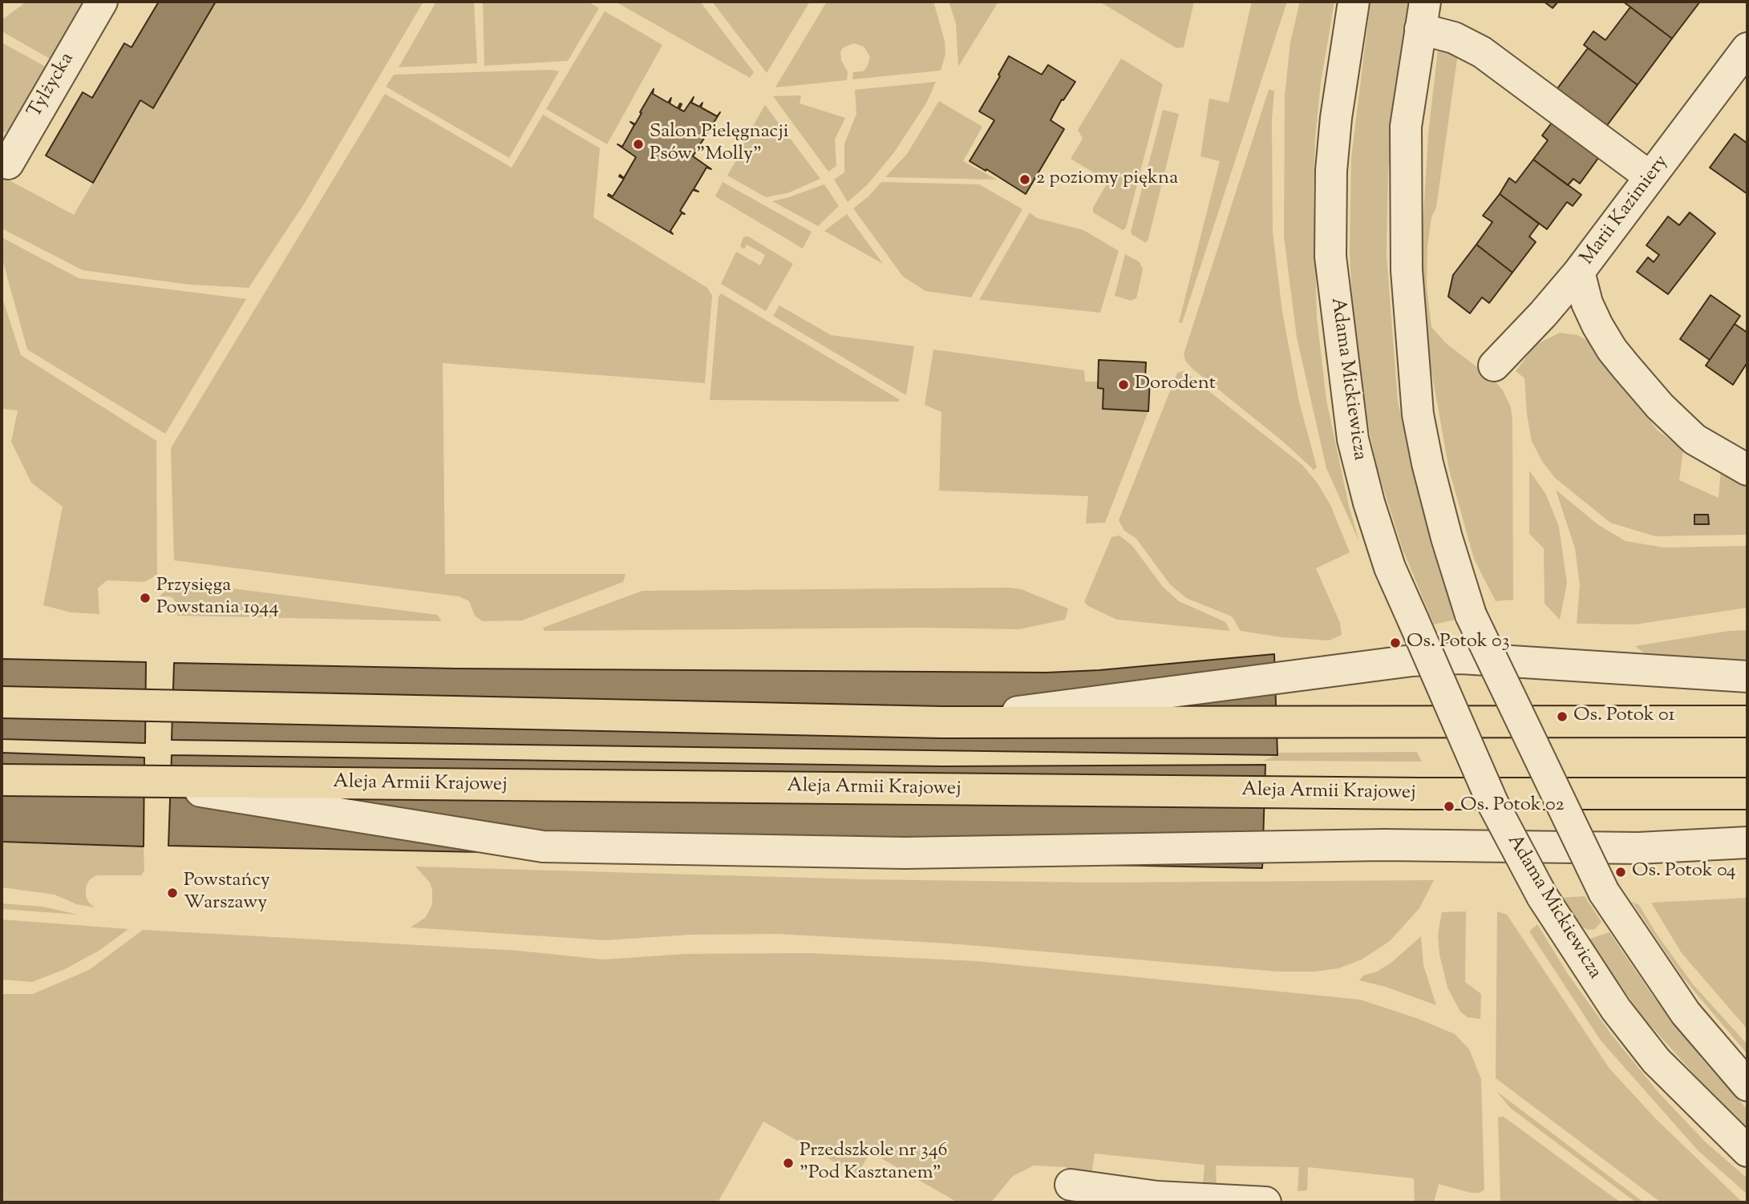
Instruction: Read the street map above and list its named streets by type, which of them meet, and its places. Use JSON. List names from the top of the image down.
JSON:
{
  "streets": {
    "highway": ["Aleja Armii Krajowej"],
    "street": ["Tylżycka", "Marii Kazimiery", "Adama Mickiewicza"]
  },
  "places": [
    "Salon Pielęgnacji Psów \"Molly\"",
    "2 poziomy piękna",
    "Dorodent",
    "Przysięga Powstania 1944",
    "Os. Potok 03",
    "Os. Potok 01",
    "Os. Potok 02",
    "Os. Potok 04",
    "Powstańcy Warszawy",
    "Przedszkole nr 346 \"Pod Kasztanem\""
  ]
}
